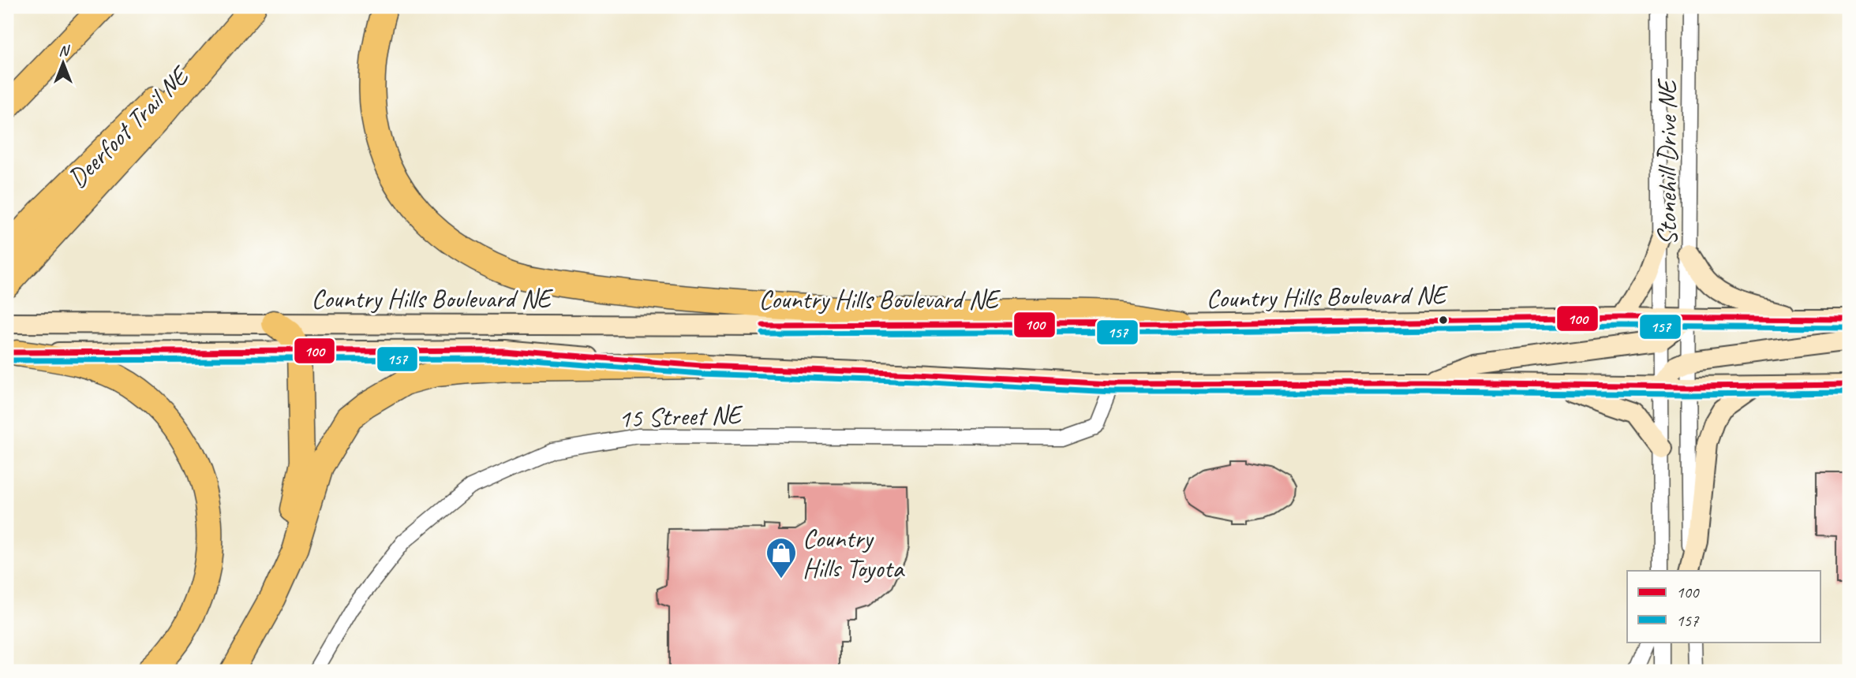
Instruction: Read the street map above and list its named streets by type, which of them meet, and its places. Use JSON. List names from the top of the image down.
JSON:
{
  "streets": {
    "highway": ["Deerfoot Trail NE"],
    "main road": ["Country Hills Boulevard NE"],
    "street": ["Stonehill Drive NE", "15 Street NE"]
  },
  "crossings": [
    ["Stonehill Drive NE", "Country Hills Boulevard NE"],
    ["Country Hills Boulevard NE", "15 Street NE"]
  ],
  "places": {
    "shop": ["Country Hills Toyota"]
  },
  "lines": ["transit line 100", "transit line 157"],
  "legend": ["100", "157"],
  "north": "top"
}
